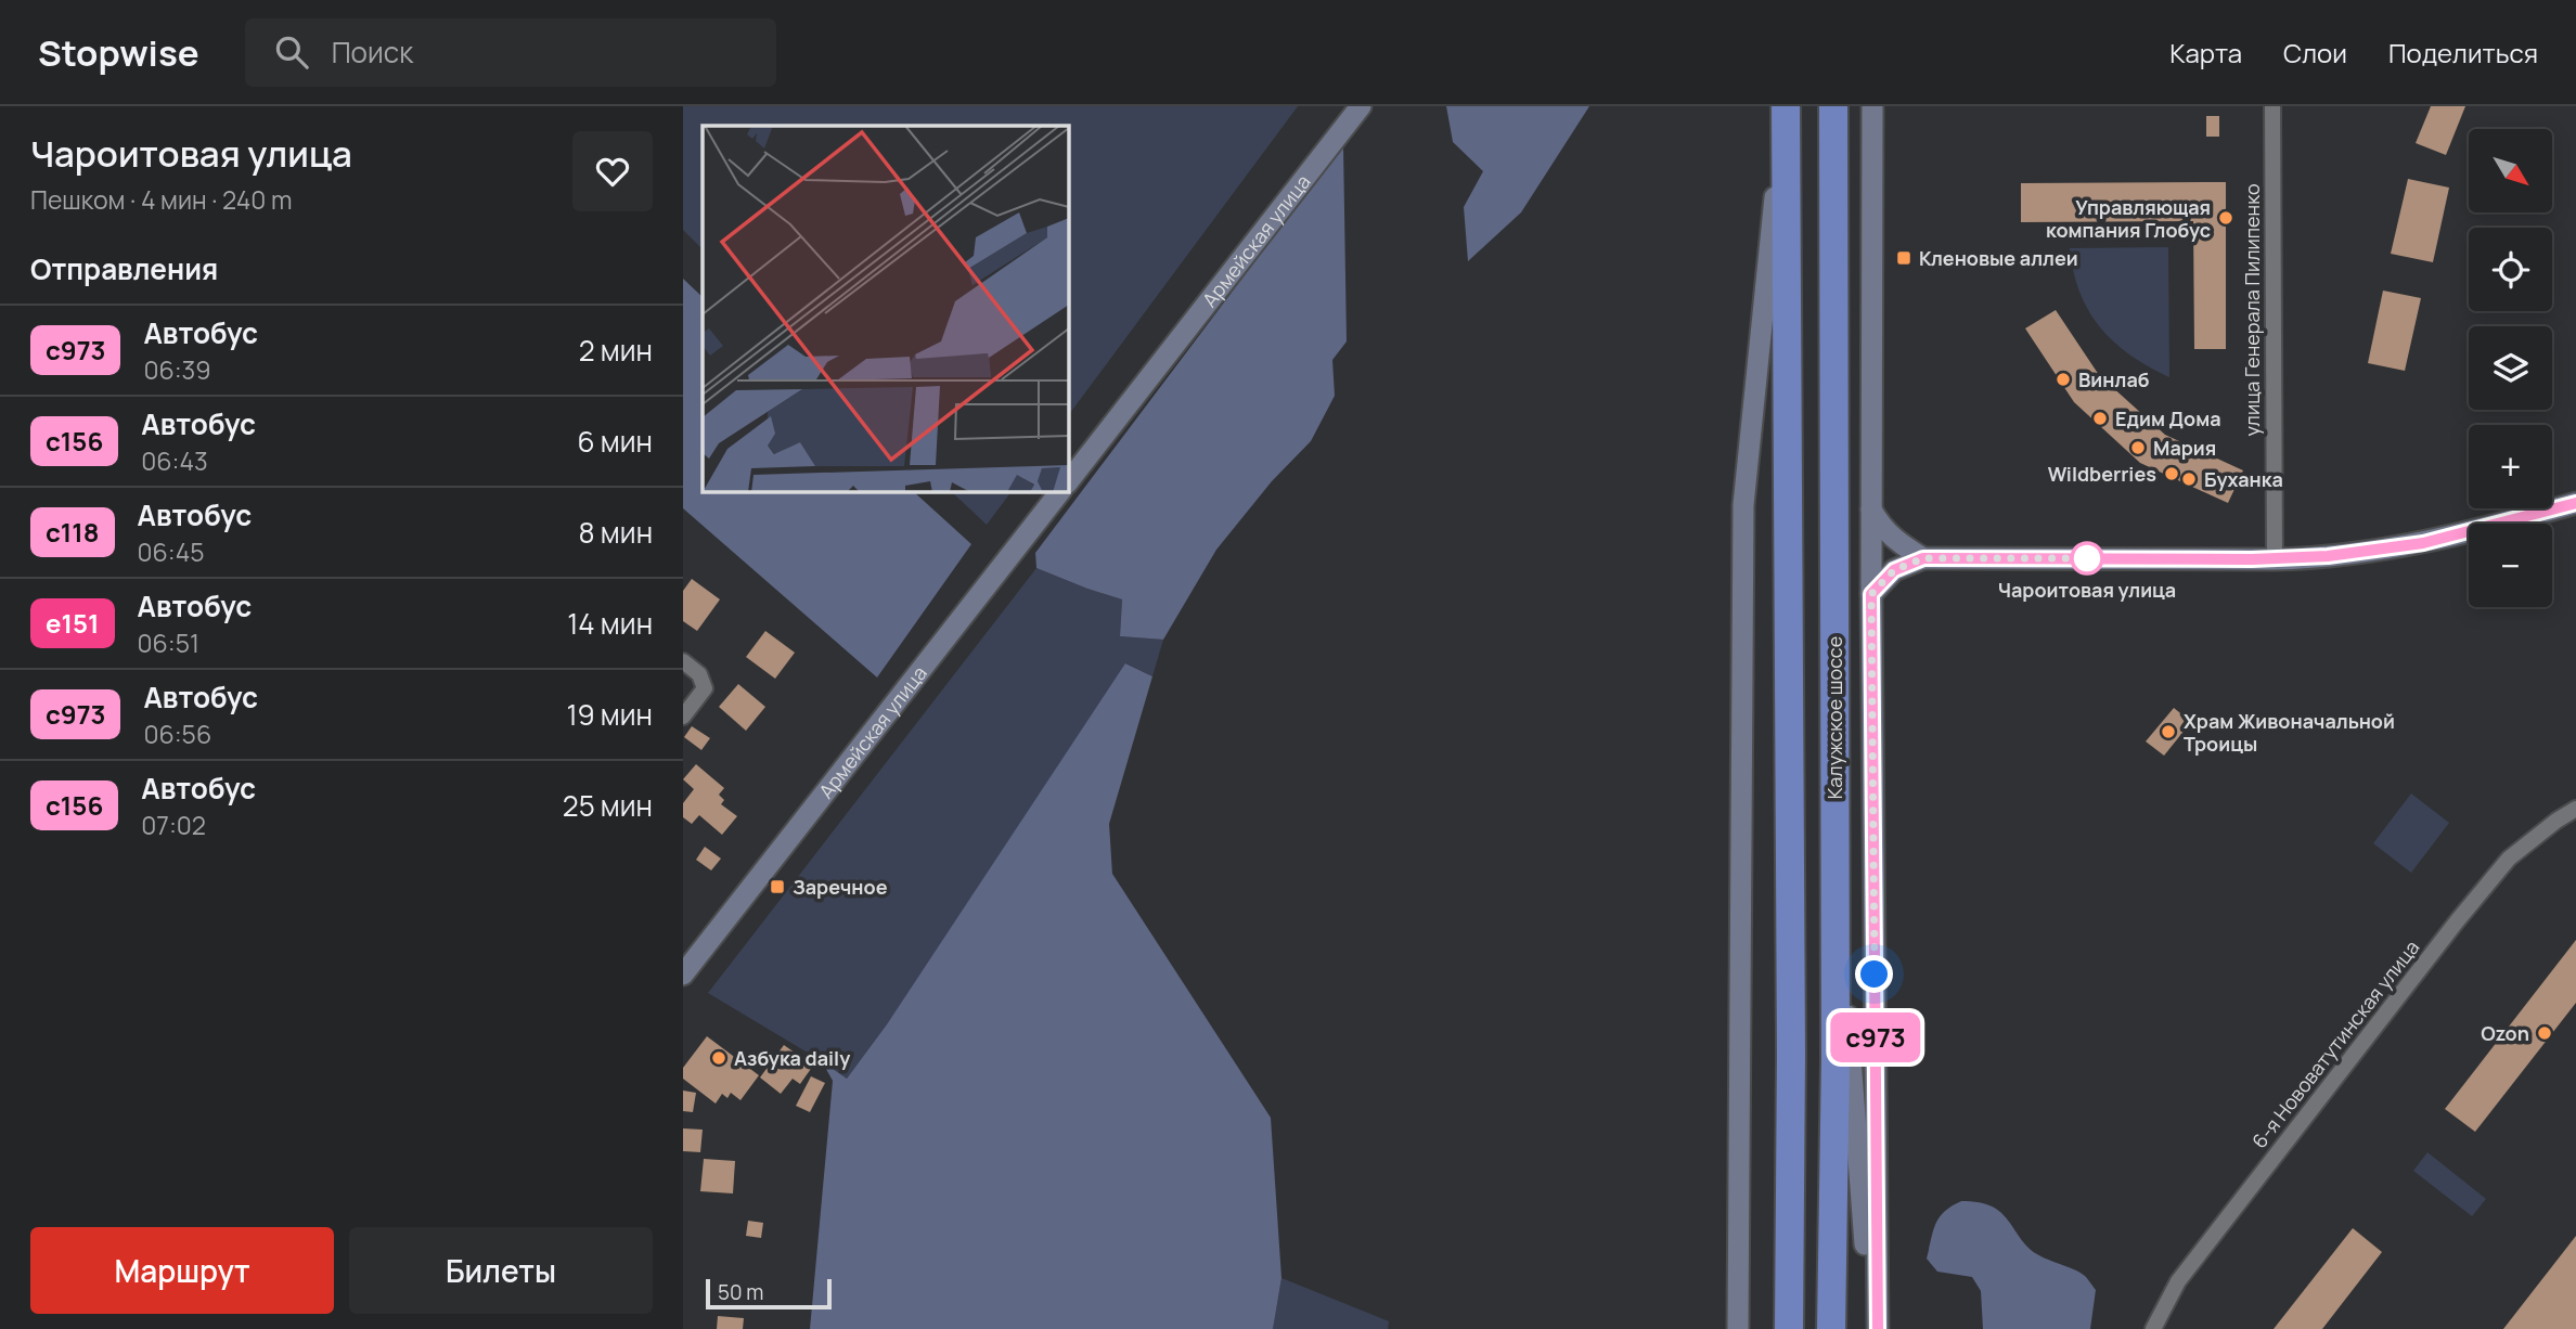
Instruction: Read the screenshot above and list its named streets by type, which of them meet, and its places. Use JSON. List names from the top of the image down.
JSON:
{
  "streets": {
    "highway": ["Калужское шоссе"],
    "street": ["Армейская улица", "улица Генерала Пилипенко", "6-я Нововатутинская улица"]
  },
  "places": {
    "other": [
      "Управляющая компания Глобус",
      "Винлаб",
      "Едим Дома",
      "Мария",
      "Wildberries",
      "Буханка",
      "Чароитовая улица",
      "Храм Живоначальной Троицы",
      "Ozon",
      "Азбука daily"
    ],
    "transit": ["Кленовые аллеи", "Заречное"]
  },
  "lines": ["bus line с973"],
  "scale_bar": "50 m",
  "north": "bottom right",
  "page": {
    "header": "Stopwise",
    "search": "Поиск",
    "nav": ["Карта", "Слои", "Поделиться"],
    "heading": [
      ["Чароитовая улица", "Пешком · 4 мин · 240 m"],
      "Отправления"
    ],
    "on_map": "с973",
    "map_buttons": ["+", "−"],
    "list": [
      {
        "mark": "с973",
        "name": "Автобус",
        "note": "06:39",
        "value": "2 мин"
      },
      {
        "mark": "с156",
        "name": "Автобус",
        "note": "06:43",
        "value": "6 мин"
      },
      {
        "mark": "с118",
        "name": "Автобус",
        "note": "06:45",
        "value": "8 мин"
      },
      {
        "mark": "е151",
        "name": "Автобус",
        "note": "06:51",
        "value": "14 мин"
      },
      {
        "mark": "с973",
        "name": "Автобус",
        "note": "06:56",
        "value": "19 мин"
      },
      {
        "mark": "с156",
        "name": "Автобус",
        "note": "07:02",
        "value": "25 мин"
      }
    ],
    "buttons": ["Маршрут", "Билеты"],
    "scale": "50 m"
  }
}
